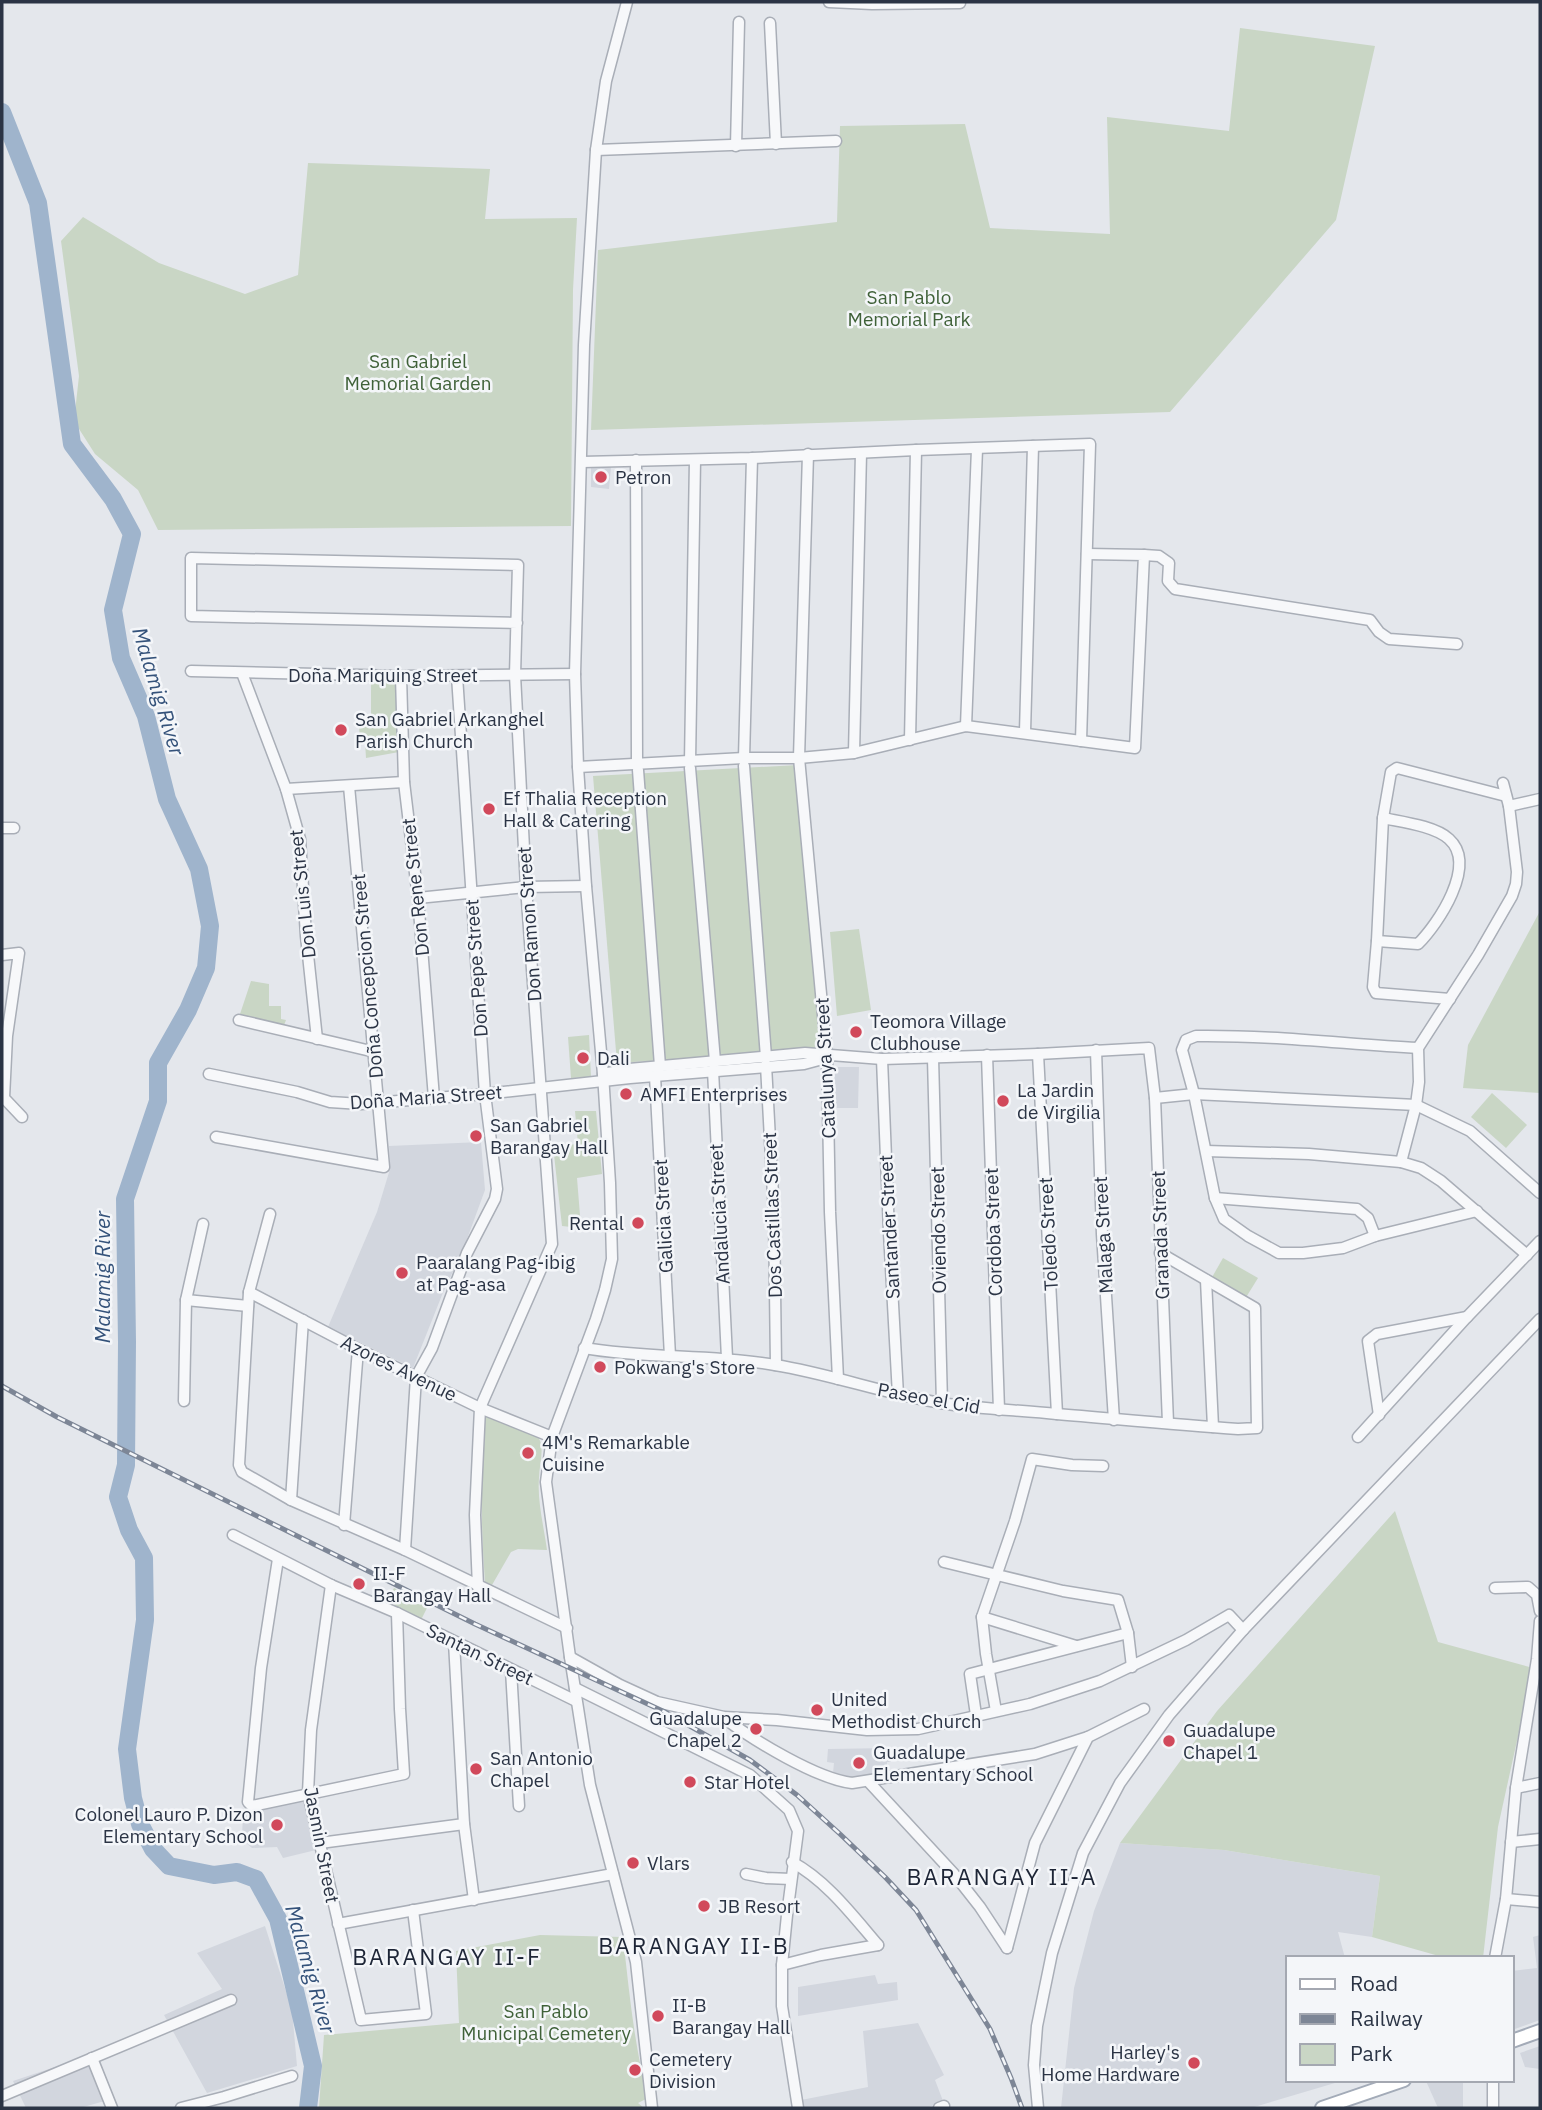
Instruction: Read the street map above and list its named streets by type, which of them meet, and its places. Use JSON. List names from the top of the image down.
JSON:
{
  "streets": {
    "street": [
      "Doña Mariquing Street",
      "Don Rene Street",
      "Don Luis Street",
      "Don Ramon Street",
      "Don Pepe Street",
      "Doña Concepcion Street",
      "Catalunya Street",
      "Doña Maria Street",
      "Andalucia Street",
      "Dos Castillas Street",
      "Galicia Street",
      "Santander Street",
      "Oviendo Street",
      "Cordoba Street",
      "Toledo Street",
      "Malaga Street",
      "Granada Street",
      "Azores Avenue",
      "Paseo el Cid",
      "Santan Street",
      "Jasmin Street"
    ]
  },
  "crossings": [
    ["Doña Mariquing Street", "Don Rene Street"],
    ["Doña Mariquing Street", "Don Luis Street"],
    ["Doña Mariquing Street", "Don Ramon Street"],
    ["Doña Mariquing Street", "Don Pepe Street"],
    ["Don Rene Street", "Doña Maria Street"],
    ["Don Ramon Street", "Doña Maria Street"],
    ["Don Ramon Street", "Azores Avenue"],
    ["Don Pepe Street", "Doña Maria Street"],
    ["Don Pepe Street", "Azores Avenue"],
    ["Doña Concepcion Street", "Doña Maria Street"],
    ["Catalunya Street", "Doña Maria Street"],
    ["Catalunya Street", "Paseo el Cid"],
    ["Doña Maria Street", "Andalucia Street"],
    ["Doña Maria Street", "Dos Castillas Street"],
    ["Doña Maria Street", "Galicia Street"],
    ["Doña Maria Street", "Santander Street"],
    ["Doña Maria Street", "Oviendo Street"],
    ["Doña Maria Street", "Cordoba Street"],
    ["Doña Maria Street", "Toledo Street"],
    ["Doña Maria Street", "Malaga Street"],
    ["Doña Maria Street", "Granada Street"],
    ["Andalucia Street", "Paseo el Cid"],
    ["Dos Castillas Street", "Paseo el Cid"],
    ["Galicia Street", "Paseo el Cid"],
    ["Santander Street", "Paseo el Cid"],
    ["Oviendo Street", "Paseo el Cid"],
    ["Cordoba Street", "Paseo el Cid"],
    ["Toledo Street", "Paseo el Cid"],
    ["Malaga Street", "Paseo el Cid"],
    ["Granada Street", "Paseo el Cid"],
    ["Santan Street", "Jasmin Street"]
  ],
  "districts": ["BARANGAY II-A", "BARANGAY II-B", "BARANGAY II-F"],
  "water": ["Malamig River"],
  "parks": ["San Pablo Memorial Park", "San Gabriel Memorial Garden", "San Pablo Municipal Cemetery"],
  "places": [
    "Petron",
    "San Gabriel Arkanghel Parish Church",
    "Ef Thalia Reception Hall & Catering",
    "Teomora Village Clubhouse",
    "Dali",
    "AMFI Enterprises",
    "La Jardin de Virgilia",
    "San Gabriel Barangay Hall",
    "Rental",
    "Paaralang Pag-ibig at Pag-asa",
    "Pokwang's Store",
    "4M's Remarkable Cuisine",
    "II-F Barangay Hall",
    "United Methodist Church",
    "Guadalupe Chapel 2",
    "Guadalupe Chapel 1",
    "Guadalupe Elementary School",
    "San Antonio Chapel",
    "Star Hotel",
    "Colonel Lauro P. Dizon Elementary School",
    "Vlars",
    "JB Resort",
    "II-B Barangay Hall",
    "Harley's Home Hardware",
    "Cemetery Division"
  ],
  "legend": ["Road", "Railway", "Park"]
}
